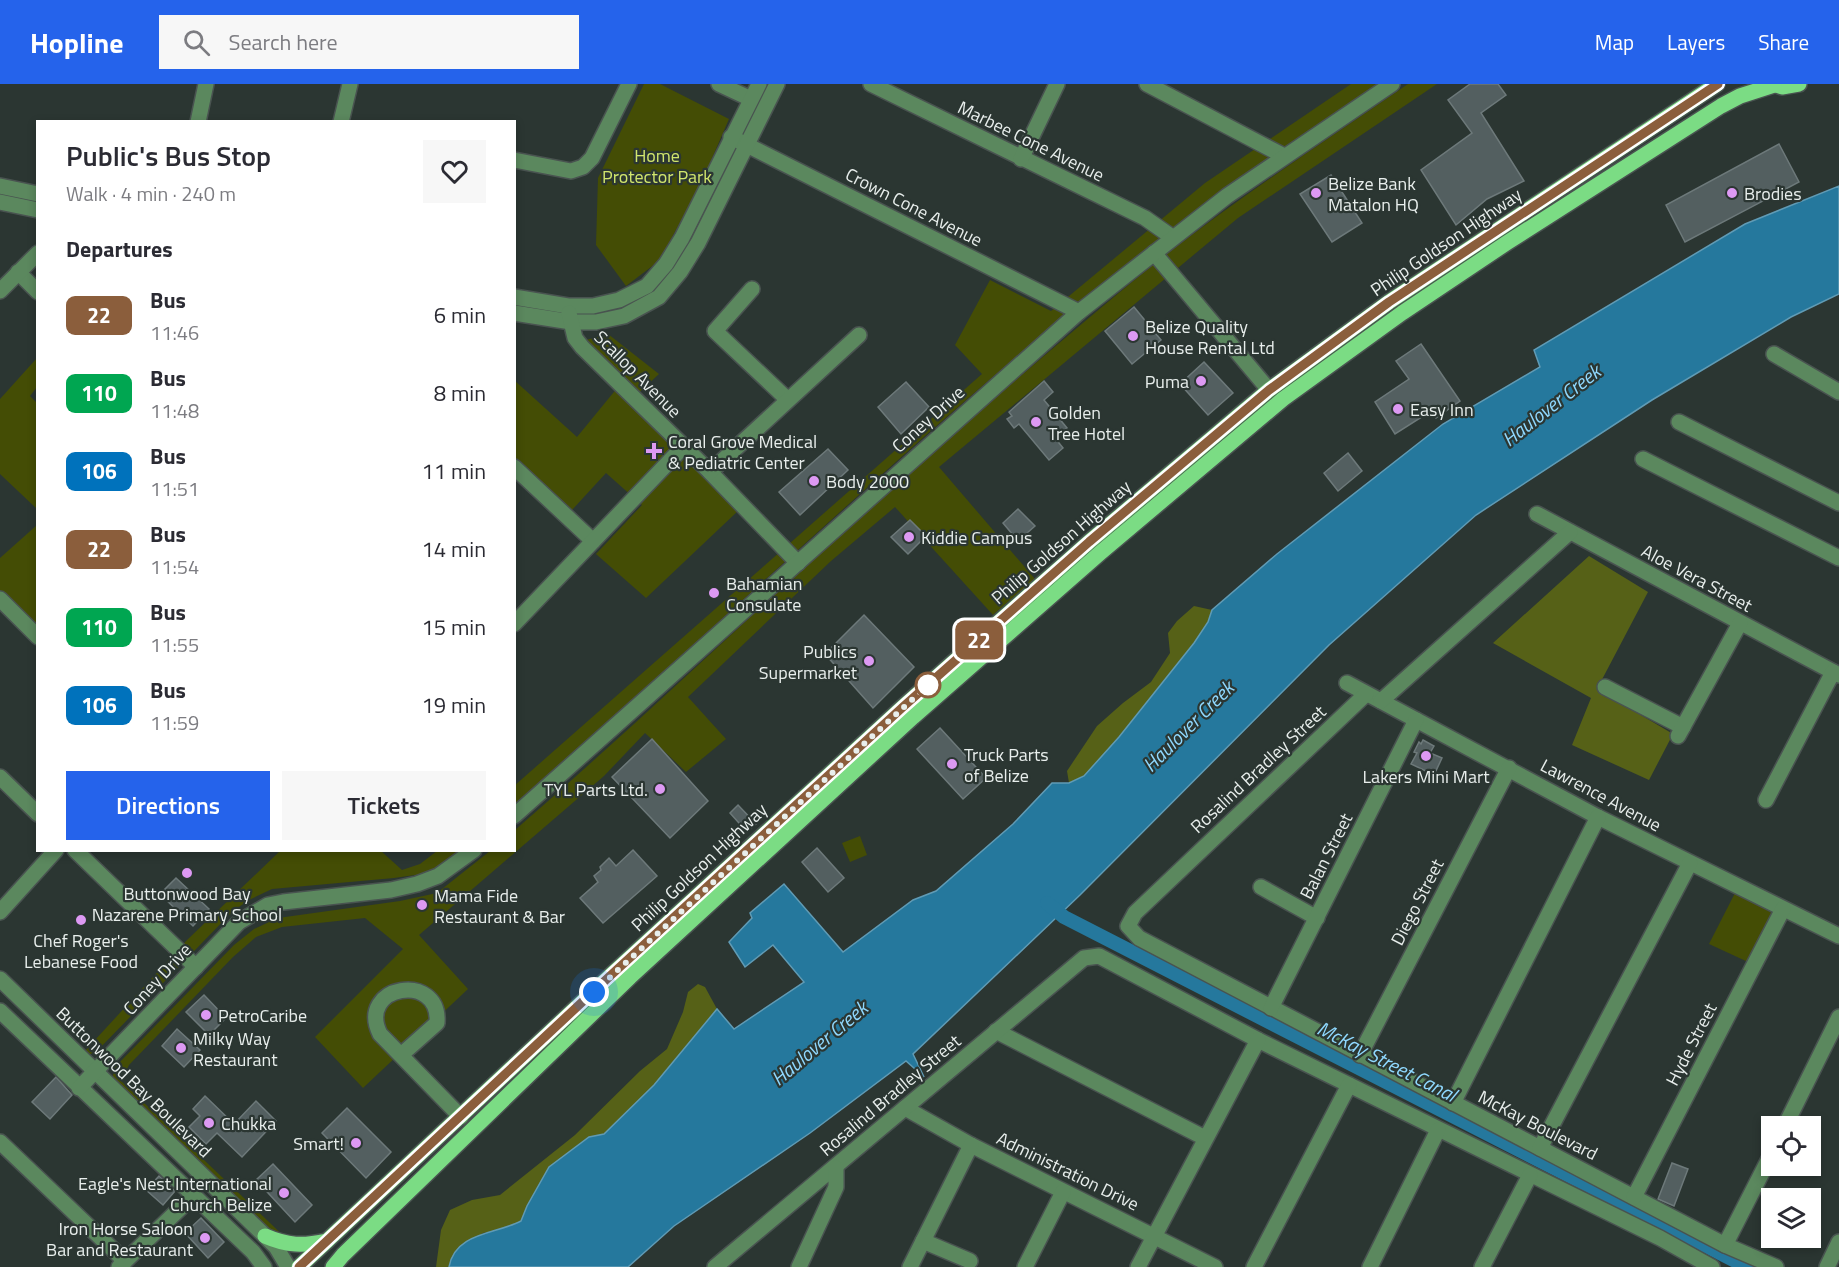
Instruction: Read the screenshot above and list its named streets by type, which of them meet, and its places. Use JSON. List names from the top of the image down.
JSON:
{
  "streets": {
    "main road": ["Philip Goldson Highway"],
    "street": [
      "Marbee Cone Avenue",
      "Crown Cone Avenue",
      "Scallop Avenue",
      "Coney Drive",
      "Aloe Vera Street",
      "Rosalind Bradley Street",
      "Lawrence Avenue",
      "Balan Street",
      "Diego Street",
      "Hyde Street",
      "Buttonwood Bay Boulevard",
      "McKay Boulevard",
      "Administration Drive"
    ]
  },
  "crossings": [
    ["Marbee Cone Avenue", "Coney Drive"],
    ["Crown Cone Avenue", "Coney Drive"],
    ["Scallop Avenue", "Coney Drive"],
    ["Coney Drive", "Buttonwood Bay Boulevard"],
    ["Rosalind Bradley Street", "Lawrence Avenue"],
    ["Rosalind Bradley Street", "McKay Boulevard"],
    ["Rosalind Bradley Street", "Administration Drive"],
    ["Lawrence Avenue", "Balan Street"],
    ["Lawrence Avenue", "Diego Street"],
    ["Lawrence Avenue", "Hyde Street"],
    ["Balan Street", "McKay Boulevard"],
    ["Diego Street", "McKay Boulevard"],
    ["Hyde Street", "McKay Boulevard"]
  ],
  "water": ["Haulover Creek", "McKay Street Canal"],
  "parks": ["Home Protector Park"],
  "places": {
    "other": [
      "Belize Bank Matalon HQ",
      "Brodies",
      "Belize Quality House Rental Ltd",
      "Puma",
      "Easy Inn",
      "Golden Tree Hotel",
      "Body 2000",
      "Kiddie Campus",
      "Bahamian Consulate",
      "Publics Supermarket",
      "Lakers Mini Mart",
      "Truck Parts of Belize",
      "TYL Parts Ltd.",
      "Buttonwood Bay Nazarene Primary School",
      "Mama Fide Restaurant & Bar",
      "Chef Roger's Lebanese Food",
      "PetroCaribe",
      "Milky Way Restaurant",
      "Chukka",
      "Smart!",
      "Eagle's Nest International Church Belize",
      "Iron Horse Saloon Bar and Restaurant"
    ],
    "health": ["Coral Grove Medical & Pediatric Center"]
  },
  "lines": ["bus line 22"],
  "page": {
    "header": "Hopline",
    "search": "Search here",
    "nav": ["Map", "Layers", "Share"],
    "on_map": "22",
    "heading": [
      ["Public's Bus Stop", "Walk · 4 min · 240 m"],
      "Departures"
    ],
    "list": [
      {
        "mark": "22",
        "name": "Bus",
        "note": "11:46",
        "value": "6 min"
      },
      {
        "mark": "110",
        "name": "Bus",
        "note": "11:48",
        "value": "8 min"
      },
      {
        "mark": "106",
        "name": "Bus",
        "note": "11:51",
        "value": "11 min"
      },
      {
        "mark": "22",
        "name": "Bus",
        "note": "11:54",
        "value": "14 min"
      },
      {
        "mark": "110",
        "name": "Bus",
        "note": "11:55",
        "value": "15 min"
      },
      {
        "mark": "106",
        "name": "Bus",
        "note": "11:59",
        "value": "19 min"
      }
    ],
    "buttons": ["Directions", "Tickets"]
  }
}
